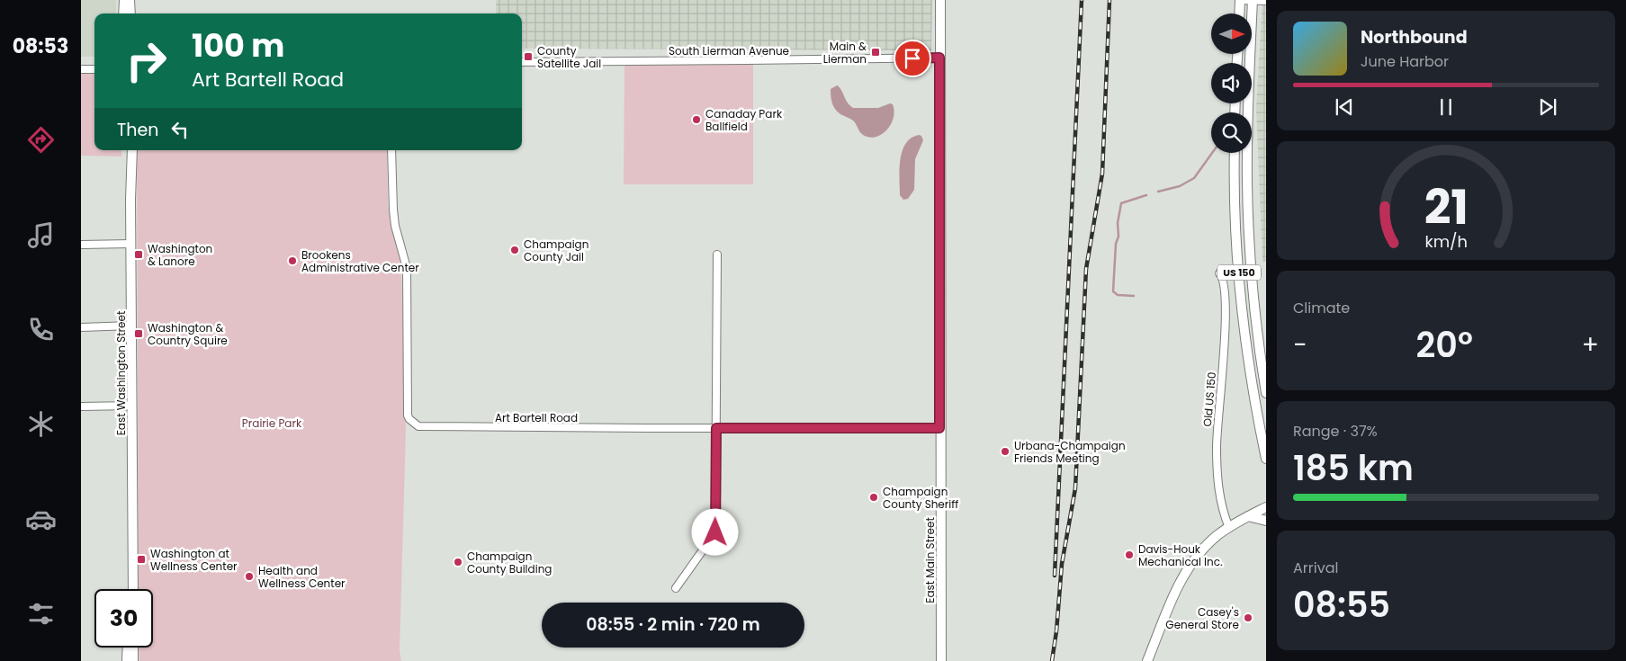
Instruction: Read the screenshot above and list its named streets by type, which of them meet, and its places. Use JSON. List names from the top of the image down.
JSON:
{
  "streets": {
    "main road": ["US 150", "East Washington Street", "East Main Street"],
    "street": ["South Lierman Avenue", "Old US 150", "Art Bartell Road"]
  },
  "crossings": [
    ["South Lierman Avenue", "East Main Street"],
    ["Art Bartell Road", "East Main Street"]
  ],
  "parks": ["Prairie Park"],
  "places": {
    "transit": [
      "Main & Lierman",
      "County Satellite Jail",
      "Washington & Lanore",
      "Washington & Country Squire",
      "Washington at Wellness Center"
    ],
    "other": [
      "Canaday Park Ballfield",
      "Champaign County Jail",
      "Brookens Administrative Center",
      "Urbana-Champaign Friends Meeting",
      "Champaign County Sheriff",
      "Davis-Houk Mechanical Inc.",
      "Champaign County Building",
      "Health and Wellness Center",
      "Casey's General Store"
    ]
  },
  "north": "right",
  "page": {
    "tabs": "08:53",
    "turn": ["100 m", "Art Bartell Road"],
    "song": ["Northbound", "June Harbor"],
    "then": "Then",
    "tile": [
      "Climate",
      ["Range · 37%", "185 km"],
      ["Arrival", "08:55"]
    ],
    "heat": ["−", "20°", "+"],
    "limit": "30",
    "trip": "08:55 · 2 min · 720 m",
    "gauge": ["21", "km/h"]
  }
}
